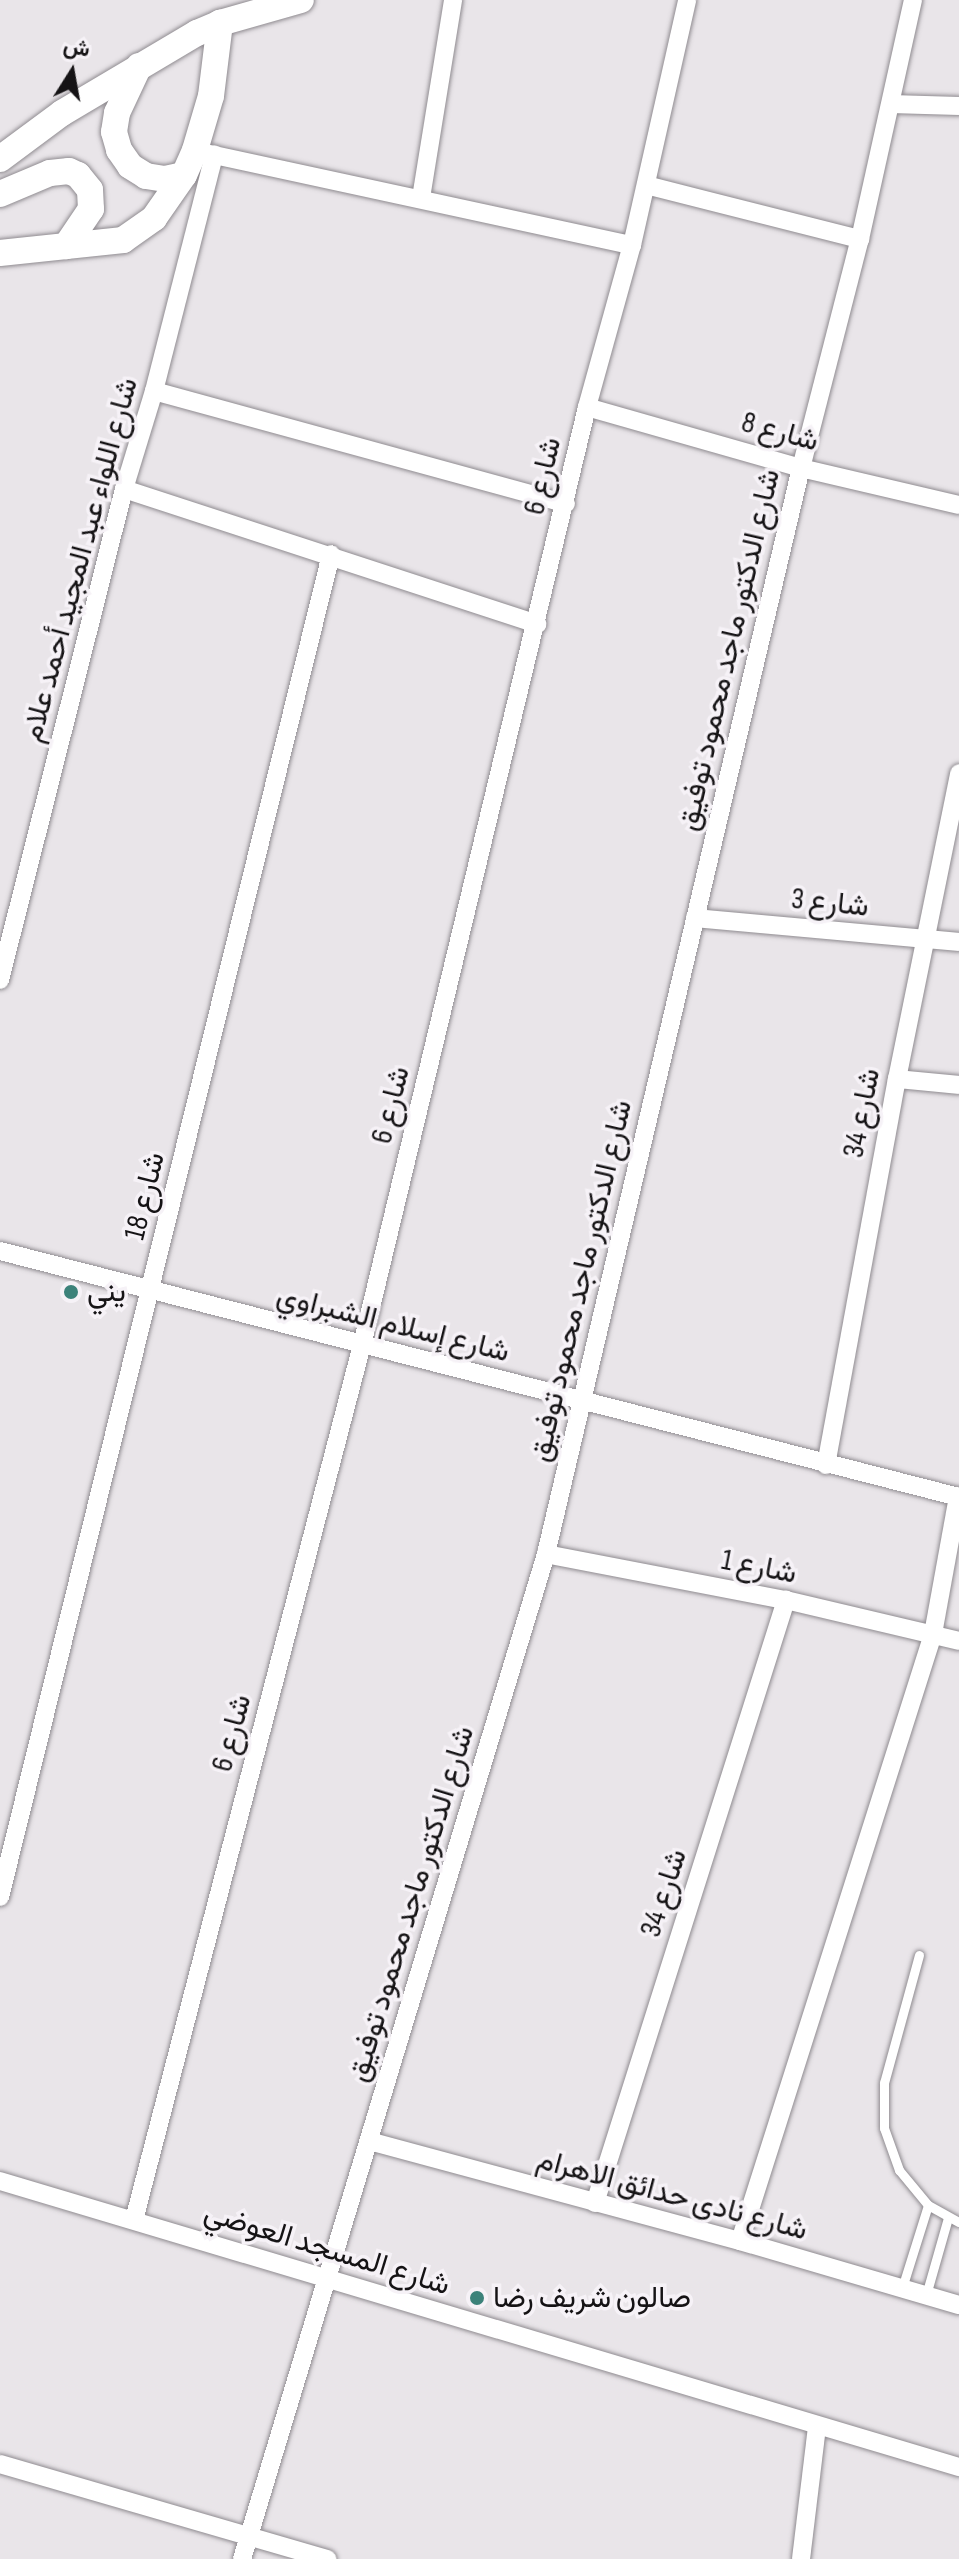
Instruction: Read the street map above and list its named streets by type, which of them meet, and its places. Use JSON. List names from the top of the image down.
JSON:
{
  "streets": {
    "street": [
      "شارع 8",
      "شارع 6",
      "شارع اللواء عبد المجيد أحمد علام",
      "شارع الدكتور ماجد محمود توفيق",
      "شارع 3",
      "شارع 34",
      "شارع 18",
      "شارع إسلام الشبراوي",
      "شارع 1",
      "شارع نادى حدائق الاهرام",
      "شارع المسجد العوضي"
    ]
  },
  "crossings": [
    ["شارع 8", "شارع 6"],
    ["شارع 8", "شارع الدكتور ماجد محمود توفيق"],
    ["شارع 6", "شارع إسلام الشبراوي"],
    ["شارع 6", "شارع المسجد العوضي"],
    ["شارع الدكتور ماجد محمود توفيق", "شارع 3"],
    ["شارع الدكتور ماجد محمود توفيق", "شارع إسلام الشبراوي"],
    ["شارع الدكتور ماجد محمود توفيق", "شارع 1"],
    ["شارع الدكتور ماجد محمود توفيق", "شارع نادى حدائق الاهرام"],
    ["شارع الدكتور ماجد محمود توفيق", "شارع المسجد العوضي"],
    ["شارع 3", "شارع 34"],
    ["شارع 34", "شارع إسلام الشبراوي"],
    ["شارع 34", "شارع 1"],
    ["شارع 34", "شارع نادى حدائق الاهرام"],
    ["شارع 18", "شارع إسلام الشبراوي"]
  ],
  "places": ["يني", "صالون شريف رضا"],
  "north": "top"
}
